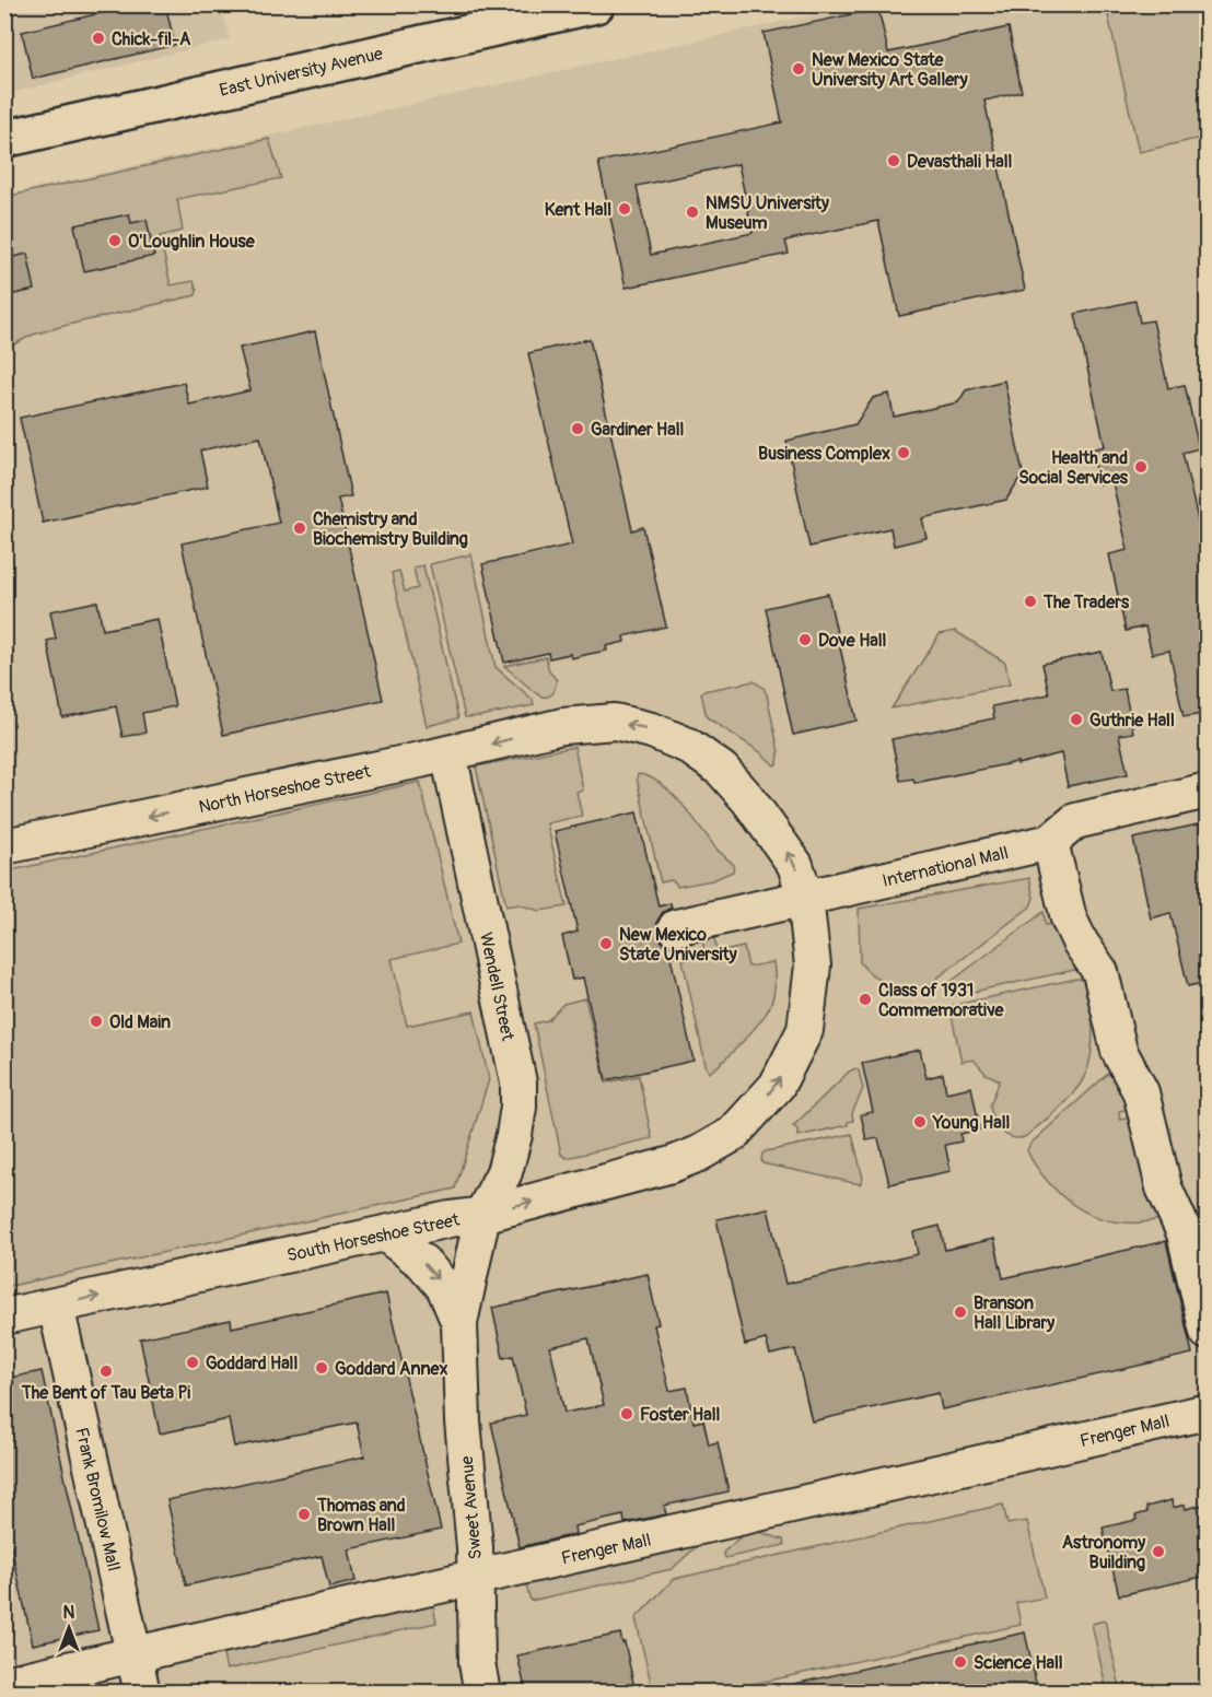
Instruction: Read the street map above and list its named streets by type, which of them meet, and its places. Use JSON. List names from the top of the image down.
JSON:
{
  "streets": {
    "main road": ["East University Avenue"],
    "street": [
      "North Horseshoe Street",
      "International Mall",
      "Wendell Street",
      "South Horseshoe Street",
      "Frenger Mall",
      "Frank Bromilow Mall",
      "Sweet Avenue"
    ]
  },
  "crossings": [
    ["North Horseshoe Street", "International Mall"],
    ["North Horseshoe Street", "Wendell Street"],
    ["North Horseshoe Street", "South Horseshoe Street"],
    ["International Mall", "South Horseshoe Street"],
    ["Wendell Street", "South Horseshoe Street"],
    ["Wendell Street", "Sweet Avenue"],
    ["South Horseshoe Street", "Frank Bromilow Mall"],
    ["South Horseshoe Street", "Sweet Avenue"],
    ["Frenger Mall", "Frank Bromilow Mall"],
    ["Frenger Mall", "Sweet Avenue"]
  ],
  "one_way": ["North Horseshoe Street", "South Horseshoe Street"],
  "places": [
    "Chick-fil-A",
    "New Mexico State University Art Gallery",
    "Devasthali Hall",
    "Kent Hall",
    "NMSU University Museum",
    "O'Loughlin House",
    "Gardiner Hall",
    "Business Complex",
    "Health and Social Services",
    "Chemistry and Biochemistry Building",
    "The Traders",
    "Dove Hall",
    "Guthrie Hall",
    "New Mexico State University",
    "Class of 1931 Commemorative",
    "Old Main",
    "Young Hall",
    "Branson Hall Library",
    "Goddard Hall",
    "Goddard Annex",
    "The Bent of Tau Beta Pi",
    "Foster Hall",
    "Thomas and Brown Hall",
    "Astronomy Building",
    "Science Hall"
  ],
  "north": "top"
}
